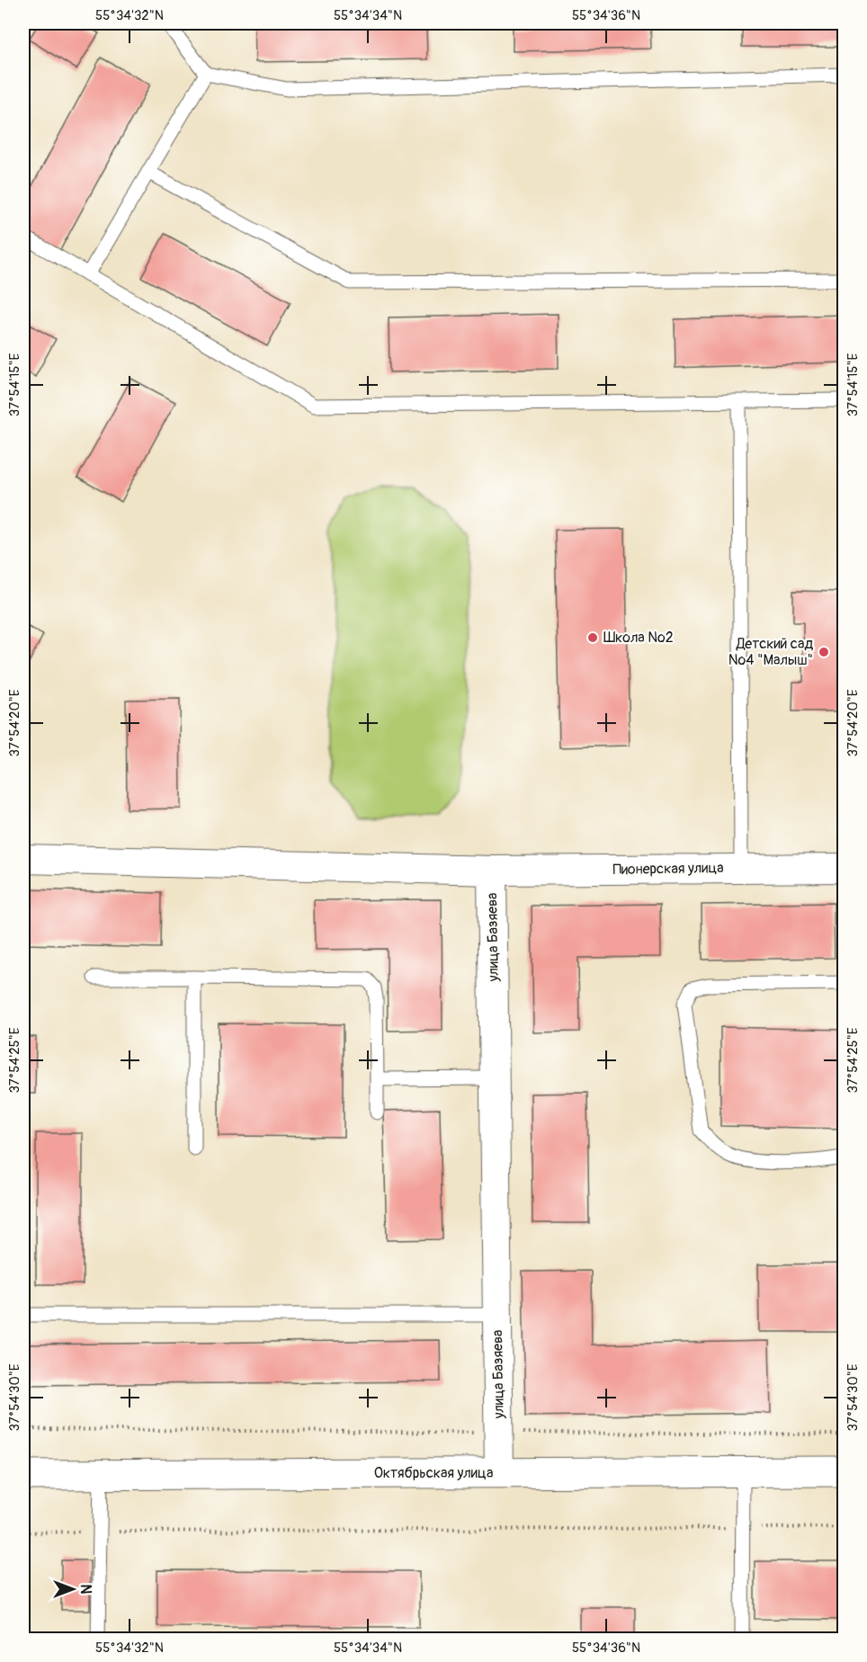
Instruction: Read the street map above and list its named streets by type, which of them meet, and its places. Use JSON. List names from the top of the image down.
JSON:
{
  "streets": {
    "street": ["Пионерская улица", "улица Базяева", "Октябрьская улица"]
  },
  "crossings": [
    ["Пионерская улица", "улица Базяева"],
    ["улица Базяева", "Октябрьская улица"]
  ],
  "places": ["Школа №2", "Детский сад №4 \"Малыш\""],
  "north": "right",
  "coordinates": [
    "55°34'32\"N",
    "55°34'34\"N",
    "55°34'36\"N",
    "37°54'15\"E",
    "37°54'20\"E",
    "37°54'25\"E",
    "37°54'30\"E"
  ]
}
